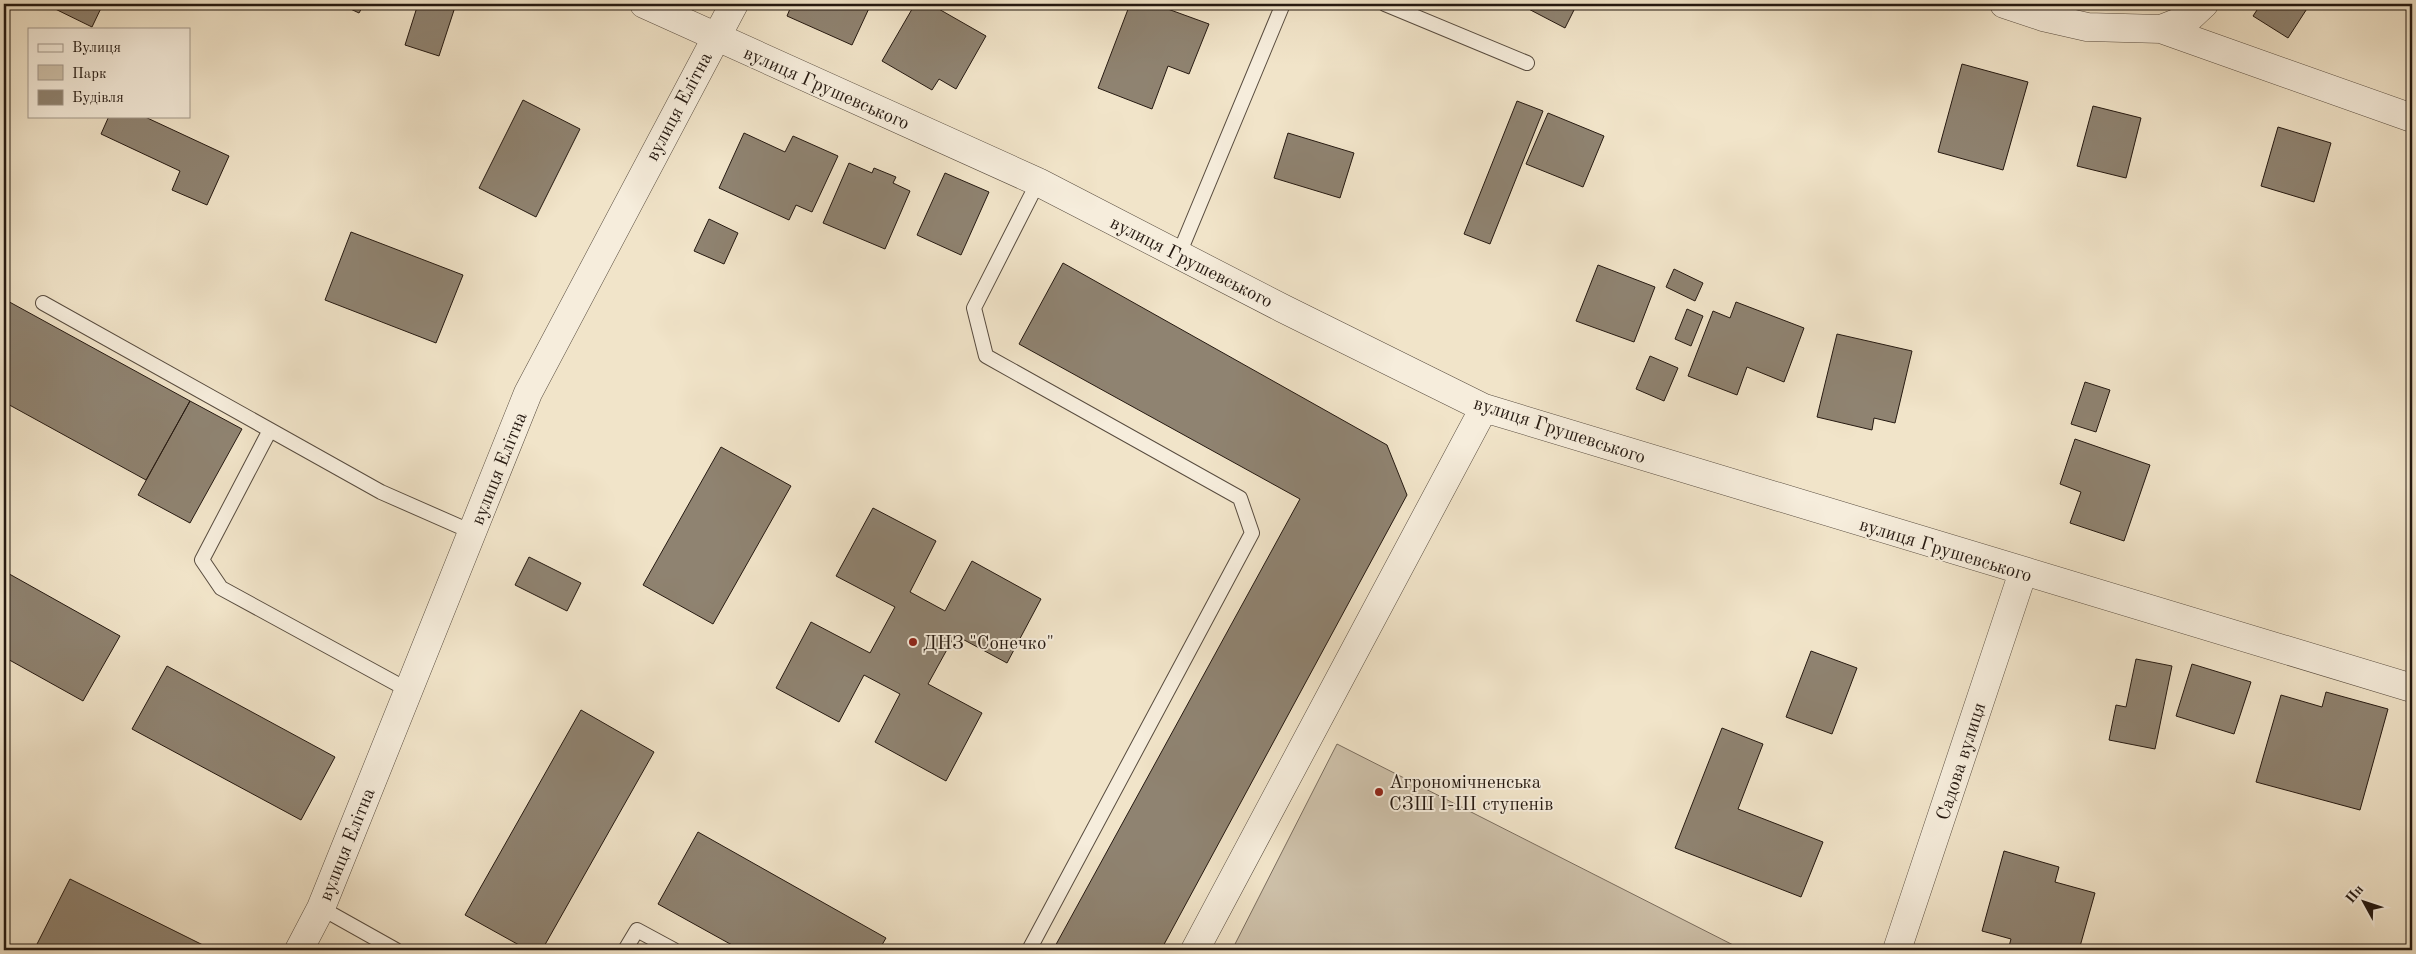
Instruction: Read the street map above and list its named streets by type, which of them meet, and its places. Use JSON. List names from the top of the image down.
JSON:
{
  "streets": {
    "street": ["вулиця Грушевського", "вулиця Елітна", "Садова вулиця"]
  },
  "crossings": [
    ["вулиця Грушевського", "вулиця Елітна"],
    ["вулиця Грушевського", "Садова вулиця"]
  ],
  "places": ["ДНЗ \"Сонечко\"", "Агрономічненська СЗШ І-ІІІ ступенів"],
  "legend": ["Вулиця", "Парк", "Будівля"],
  "north": "top left"
}
